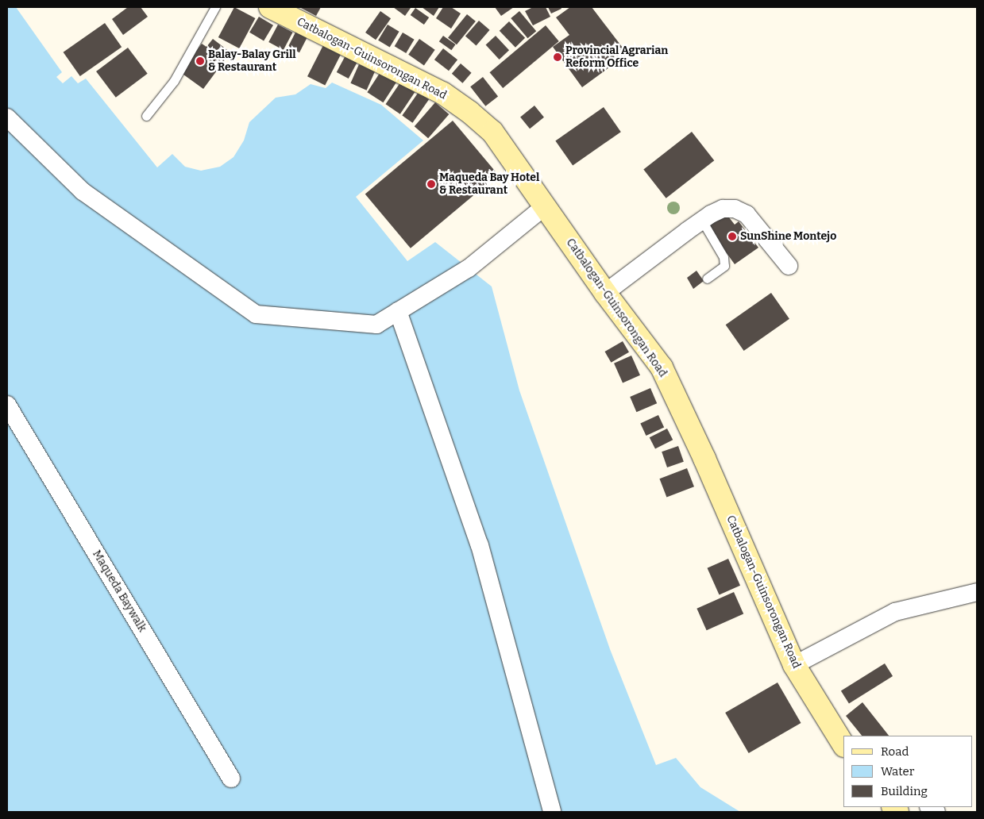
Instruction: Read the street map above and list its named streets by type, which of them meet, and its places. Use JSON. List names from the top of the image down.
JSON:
{
  "streets": {
    "street": ["Catbalogan-Guinsorongan Road", "Maqueda Baywalk"]
  },
  "places": [
    "Provincial Agrarian Reform Office",
    "Balay-Balay Grill & Restaurant",
    "Maqueda Bay Hotel & Restaurant",
    "SunShine Montejo"
  ],
  "legend": ["Road", "Water", "Building"]
}
